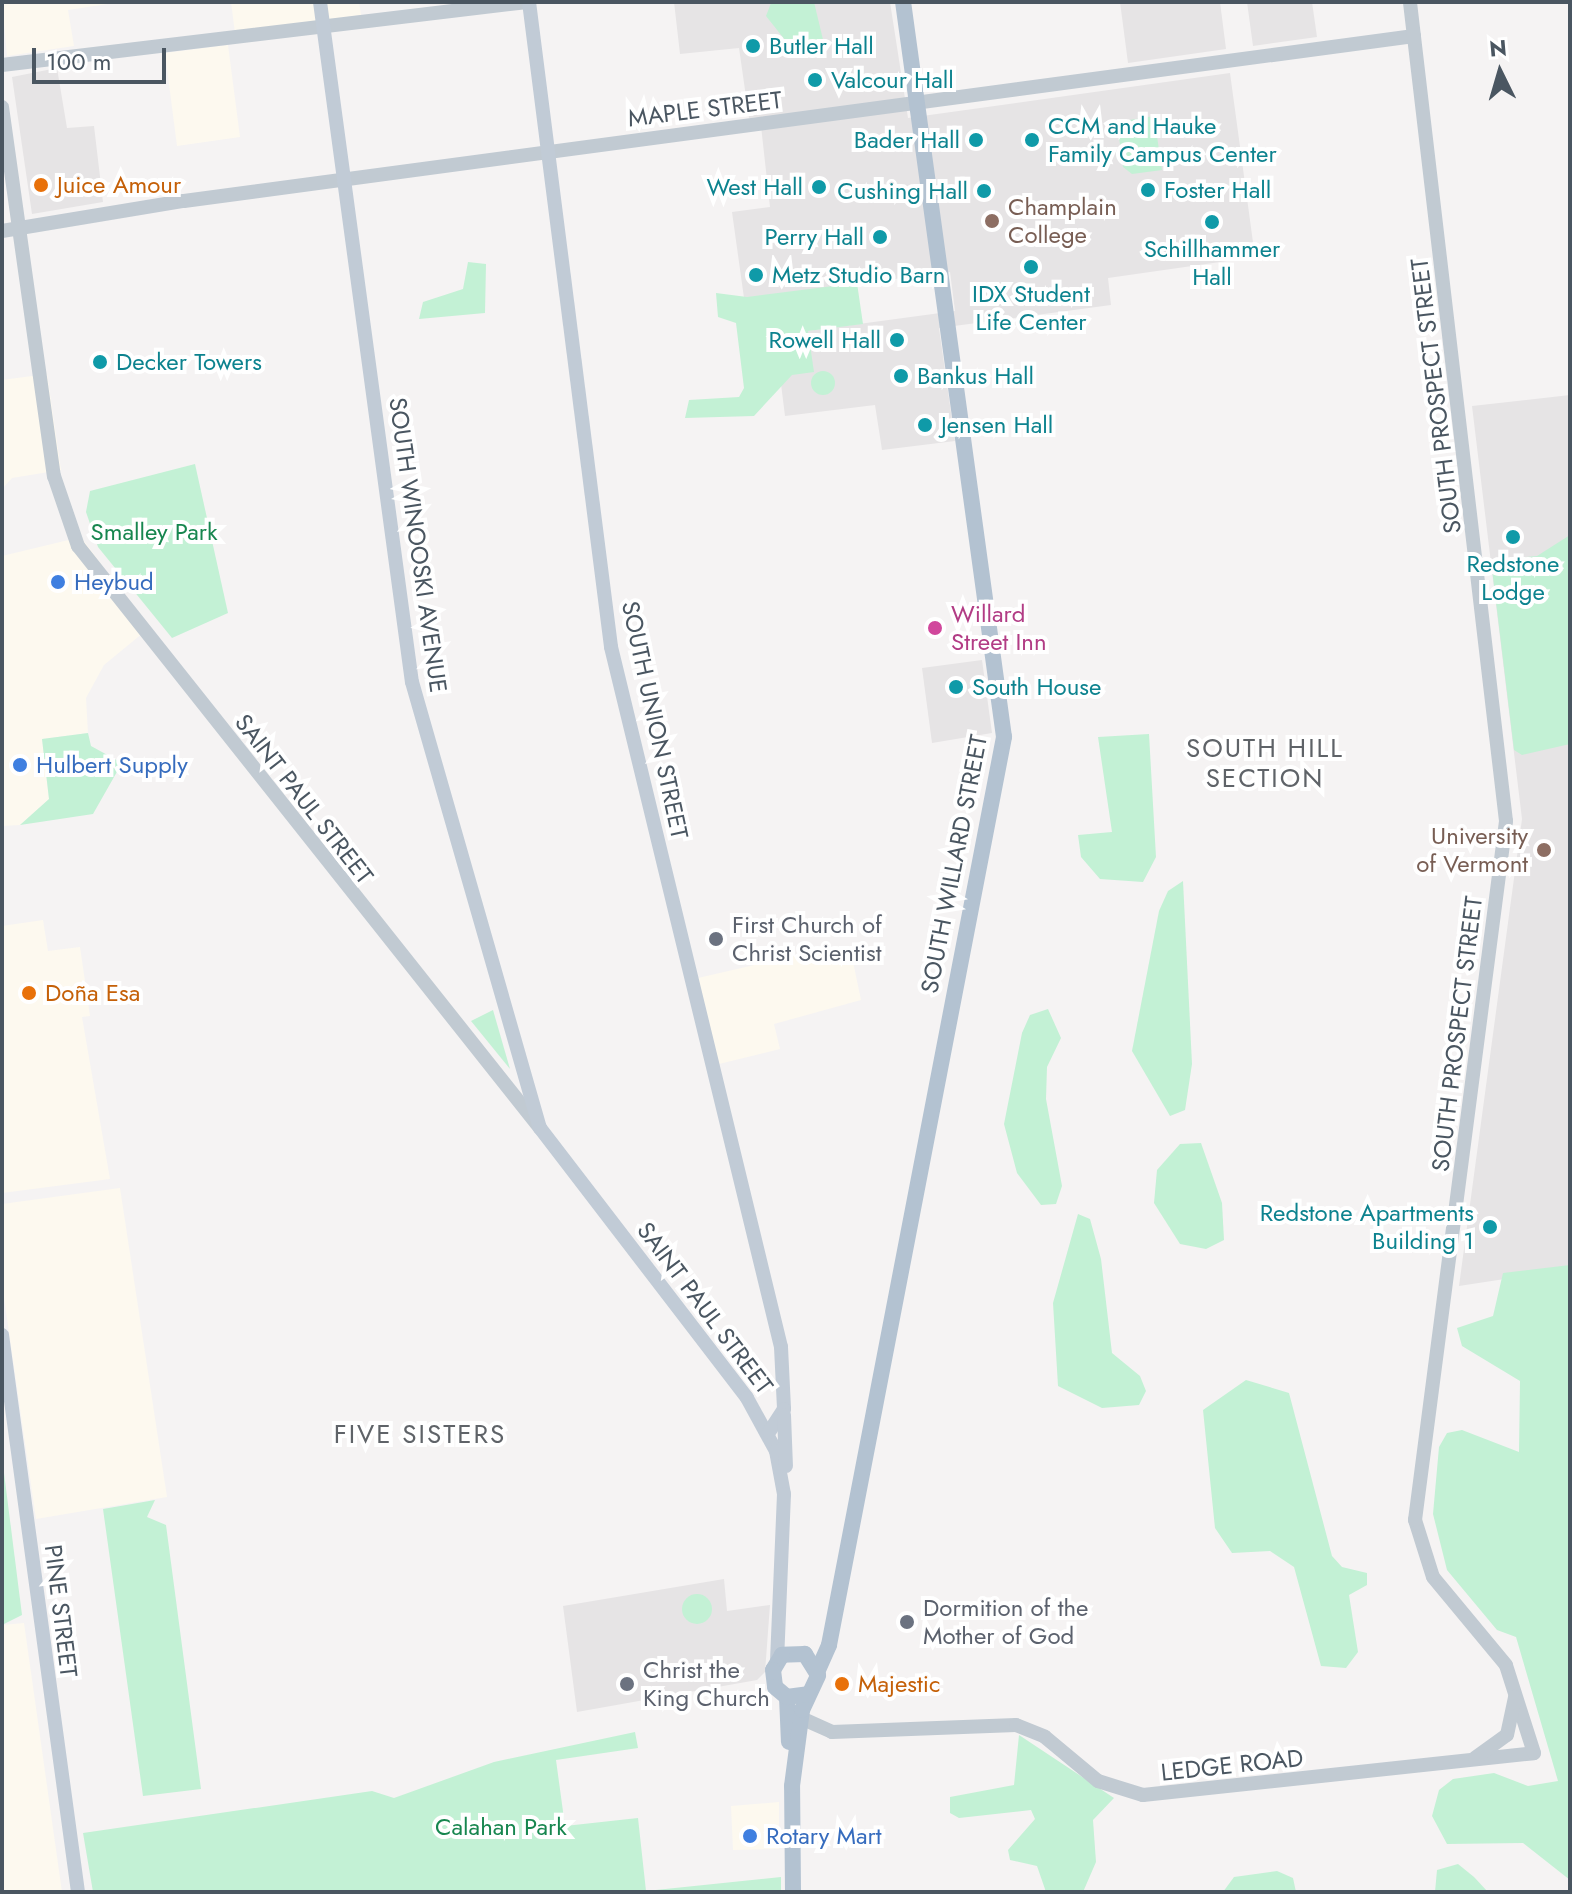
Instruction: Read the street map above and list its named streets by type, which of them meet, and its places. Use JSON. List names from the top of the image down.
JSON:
{
  "streets": {
    "main road": [
      "SOUTH WINOOSKI AVENUE",
      "SOUTH UNION STREET",
      "SAINT PAUL STREET",
      "SOUTH WILLARD STREET",
      "PINE STREET"
    ],
    "street": ["MAPLE STREET", "SOUTH PROSPECT STREET", "LEDGE ROAD"]
  },
  "crossings": [
    ["MAPLE STREET", "SOUTH PROSPECT STREET"],
    ["MAPLE STREET", "SOUTH WINOOSKI AVENUE"],
    ["MAPLE STREET", "SOUTH UNION STREET"],
    ["MAPLE STREET", "SAINT PAUL STREET"],
    ["MAPLE STREET", "SOUTH WILLARD STREET"],
    ["SOUTH PROSPECT STREET", "LEDGE ROAD"],
    ["SOUTH WINOOSKI AVENUE", "SAINT PAUL STREET"],
    ["SOUTH UNION STREET", "SOUTH WILLARD STREET"]
  ],
  "districts": ["SOUTH HILL SECTION", "FIVE SISTERS"],
  "parks": ["Smalley Park", "Calahan Park"],
  "places": [
    "Butler Hall",
    "Valcour Hall",
    "Bader Hall",
    "CCM and Hauke Family Campus Center",
    "Juice Amour",
    "West Hall",
    "Foster Hall",
    "Cushing Hall",
    "Champlain College",
    "Schillhammer Hall",
    "Perry Hall",
    "IDX Student Life Center",
    "Metz Studio Barn",
    "Rowell Hall",
    "Decker Towers",
    "Bankus Hall",
    "Jensen Hall",
    "Redstone Lodge",
    "Heybud",
    "Willard Street Inn",
    "South House",
    "Hulbert Supply",
    "University of Vermont",
    "First Church of Christ Scientist",
    "Doña Esa",
    "Redstone Apartments Building 1",
    "Dormition of the Mother of God",
    "Christ the King Church",
    "Majestic",
    "Rotary Mart"
  ],
  "scale_bar": "100 m",
  "north": "top"
}
